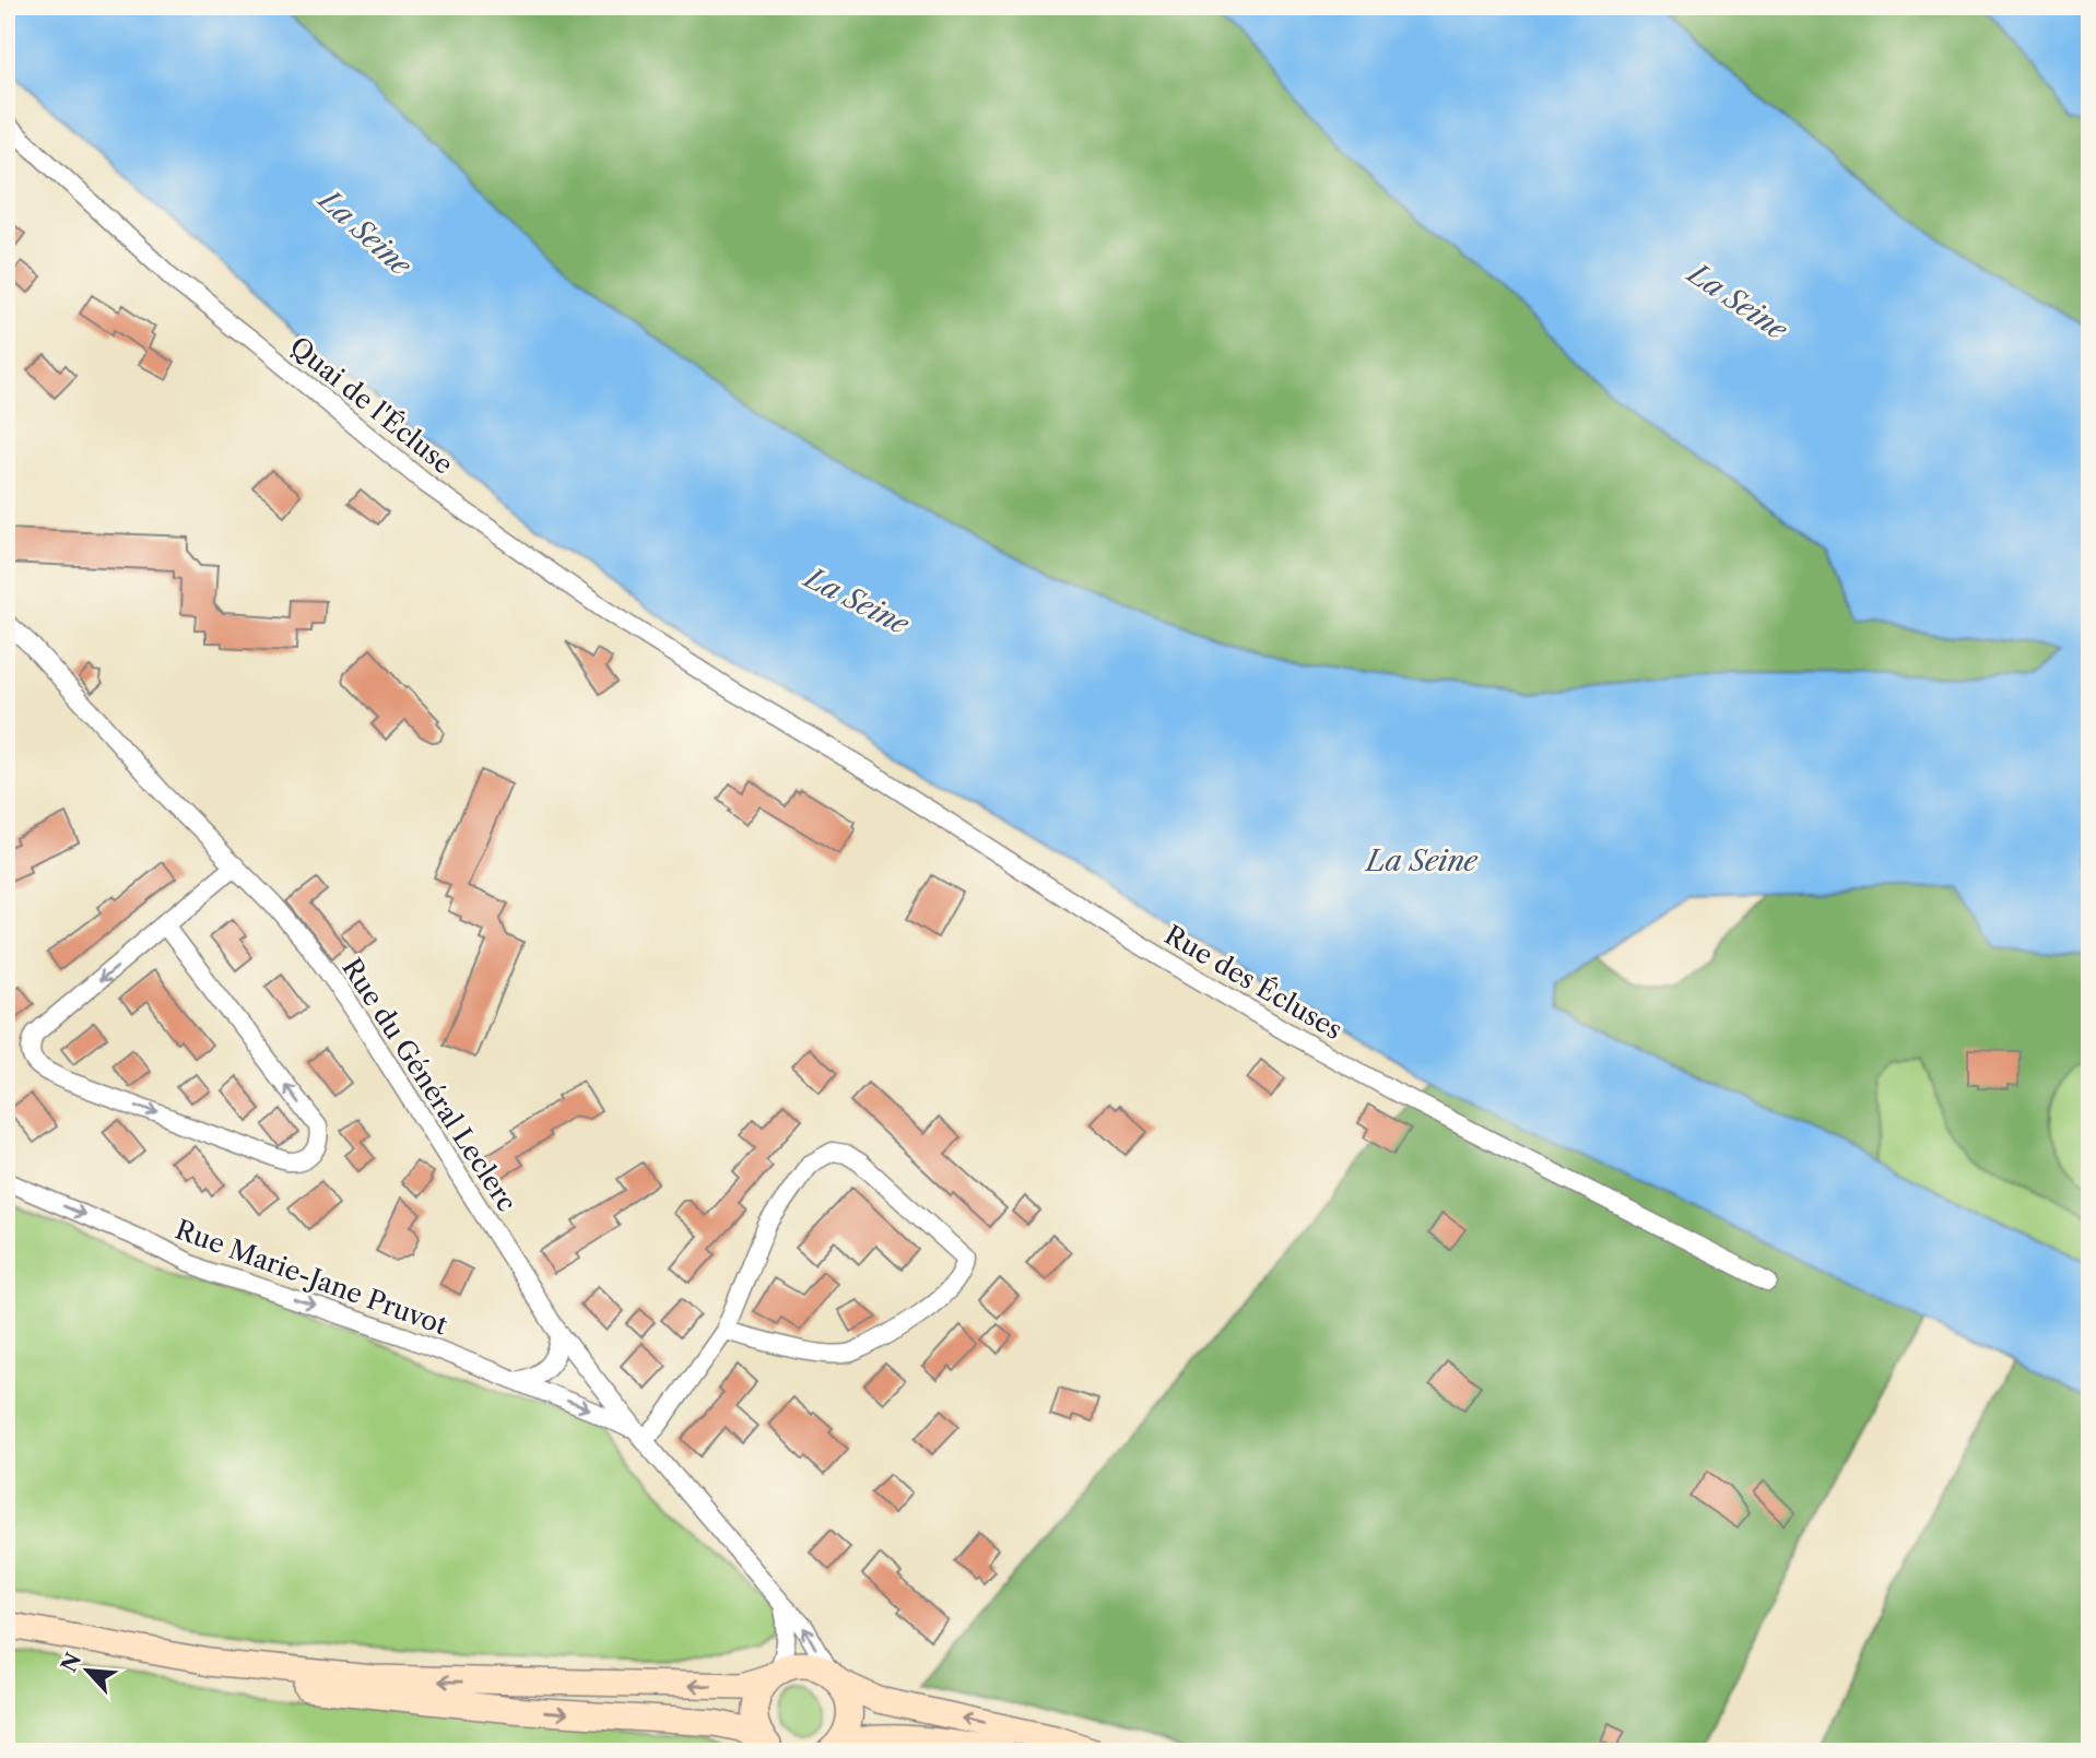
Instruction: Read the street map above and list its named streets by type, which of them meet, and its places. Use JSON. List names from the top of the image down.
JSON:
{
  "streets": {
    "street": [
      "Quai de l'Écluse",
      "Rue des Écluses",
      "Rue du Général Leclerc",
      "Rue Marie-Jane Pruvot"
    ]
  },
  "crossings": [
    ["Quai de l'Écluse", "Rue des Écluses"],
    ["Rue du Général Leclerc", "Rue Marie-Jane Pruvot"]
  ],
  "one_way": ["Rue Marie-Jane Pruvot"],
  "water": ["La Seine"],
  "north": "top left"
}
